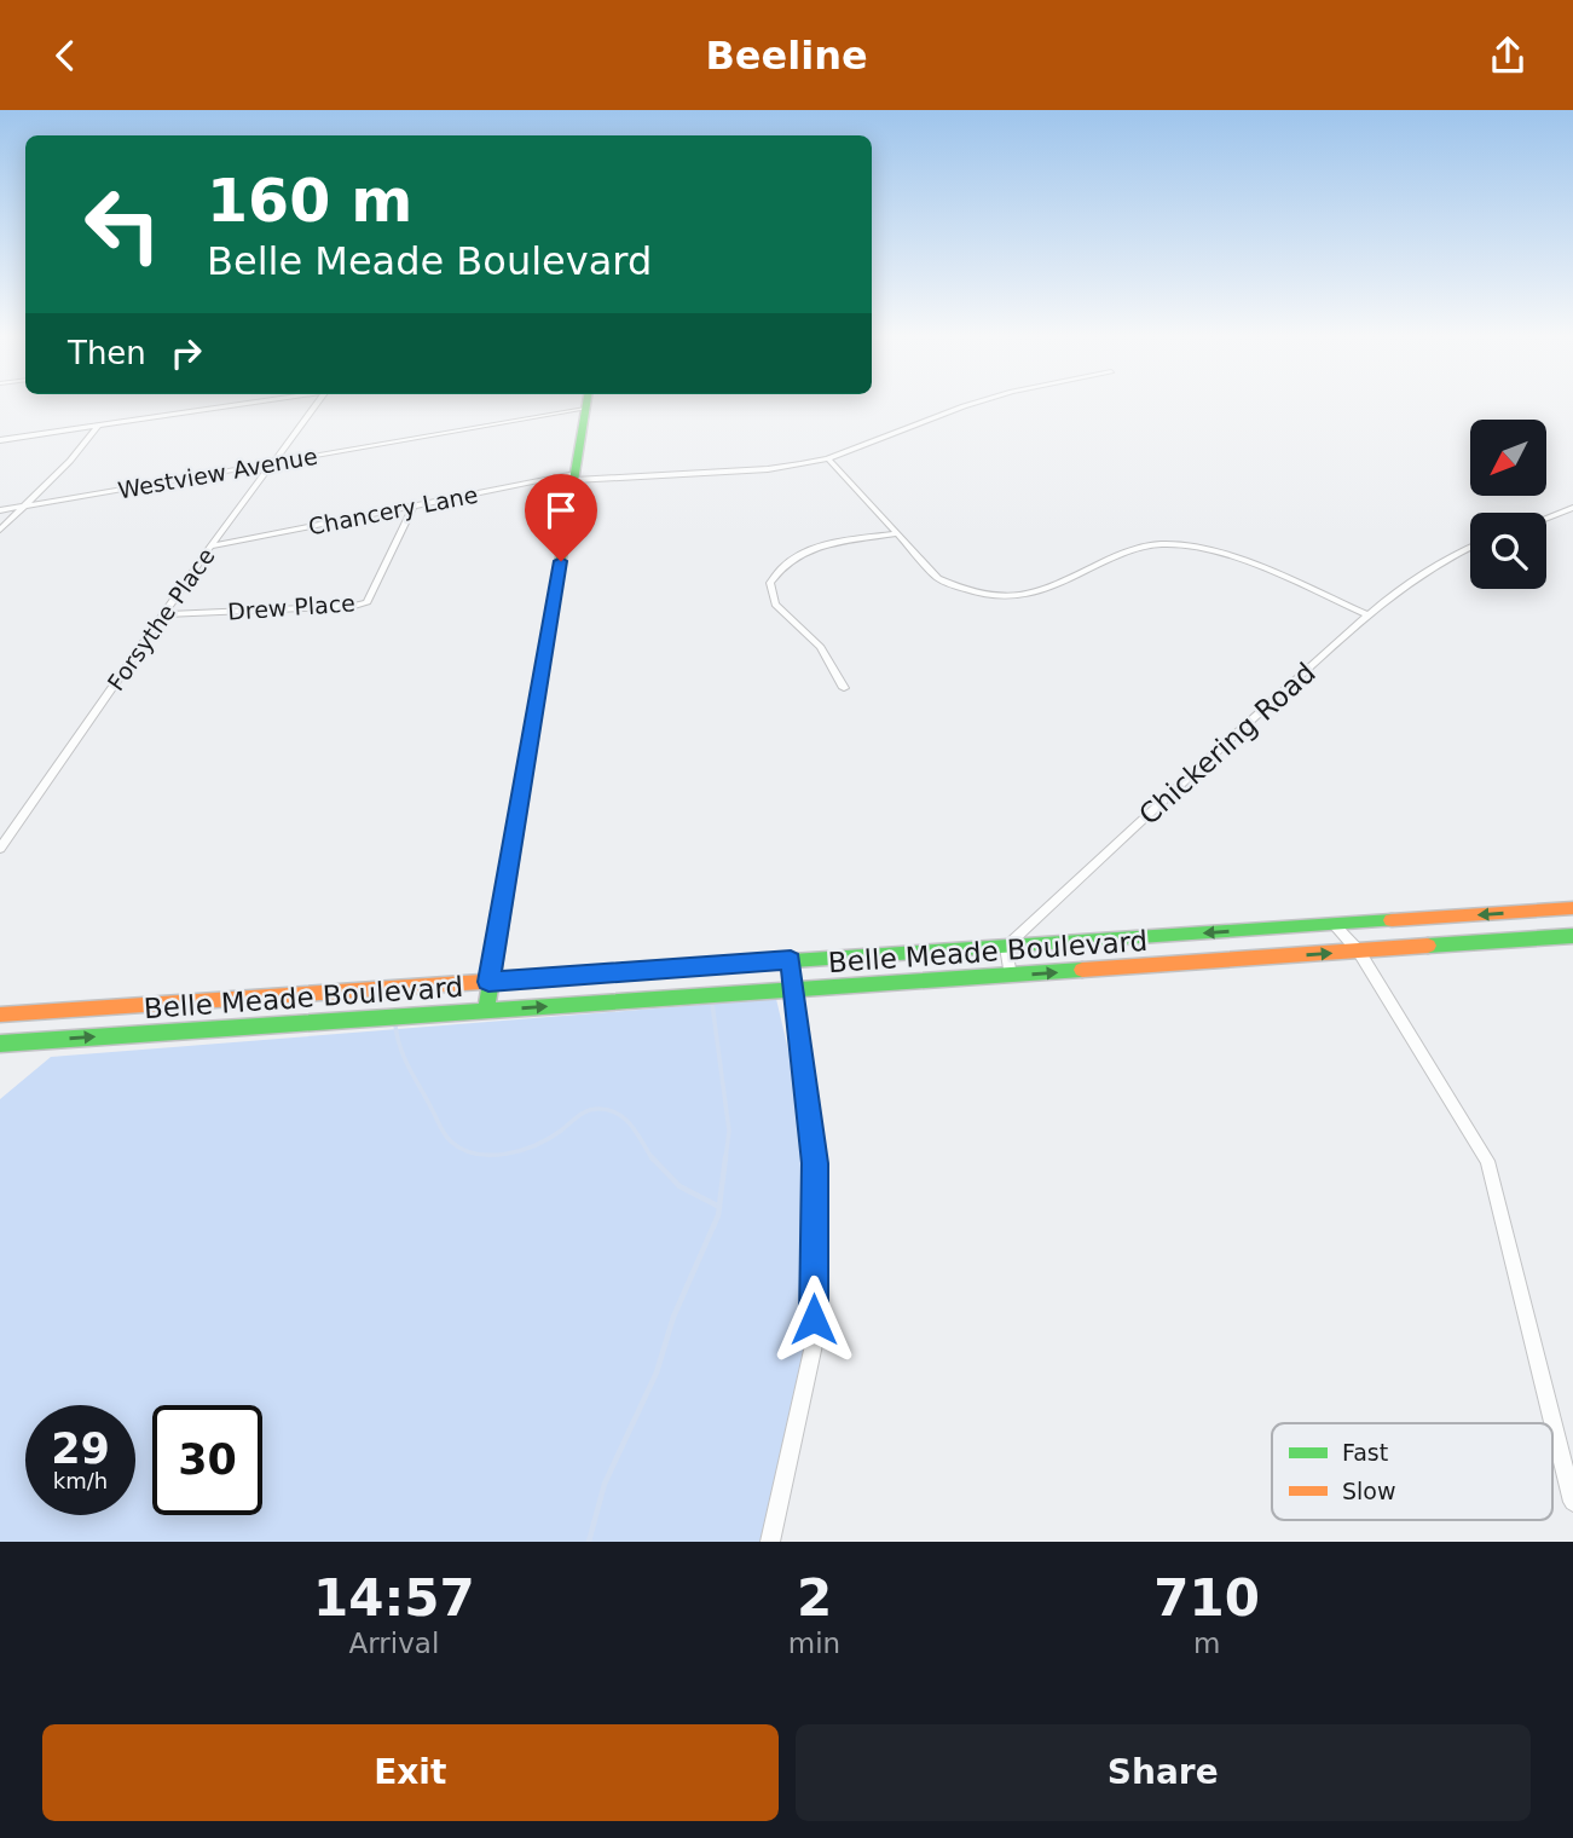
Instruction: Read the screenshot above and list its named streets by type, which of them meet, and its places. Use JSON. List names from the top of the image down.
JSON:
{
  "streets": {
    "street": [
      "Westview Avenue",
      "Chancery Lane",
      "Drew Place",
      "Forsythe Place",
      "Chickering Road",
      "Belle Meade Boulevard"
    ]
  },
  "crossings": [
    ["Westview Avenue", "Forsythe Place"],
    ["Chancery Lane", "Drew Place"],
    ["Chancery Lane", "Forsythe Place"],
    ["Drew Place", "Forsythe Place"],
    ["Chickering Road", "Belle Meade Boulevard"]
  ],
  "legend": ["Fast", "Slow"],
  "north": "bottom left",
  "page": {
    "header": "Beeline",
    "turn": ["160 m", "Belle Meade Boulevard"],
    "then": "Then",
    "speed": "29 km/h",
    "limit": "30",
    "eta": [
      "14:57",
      "Arrival",
      "2",
      "min",
      "710",
      "m"
    ],
    "buttons": ["Exit", "Share"]
  }
}
